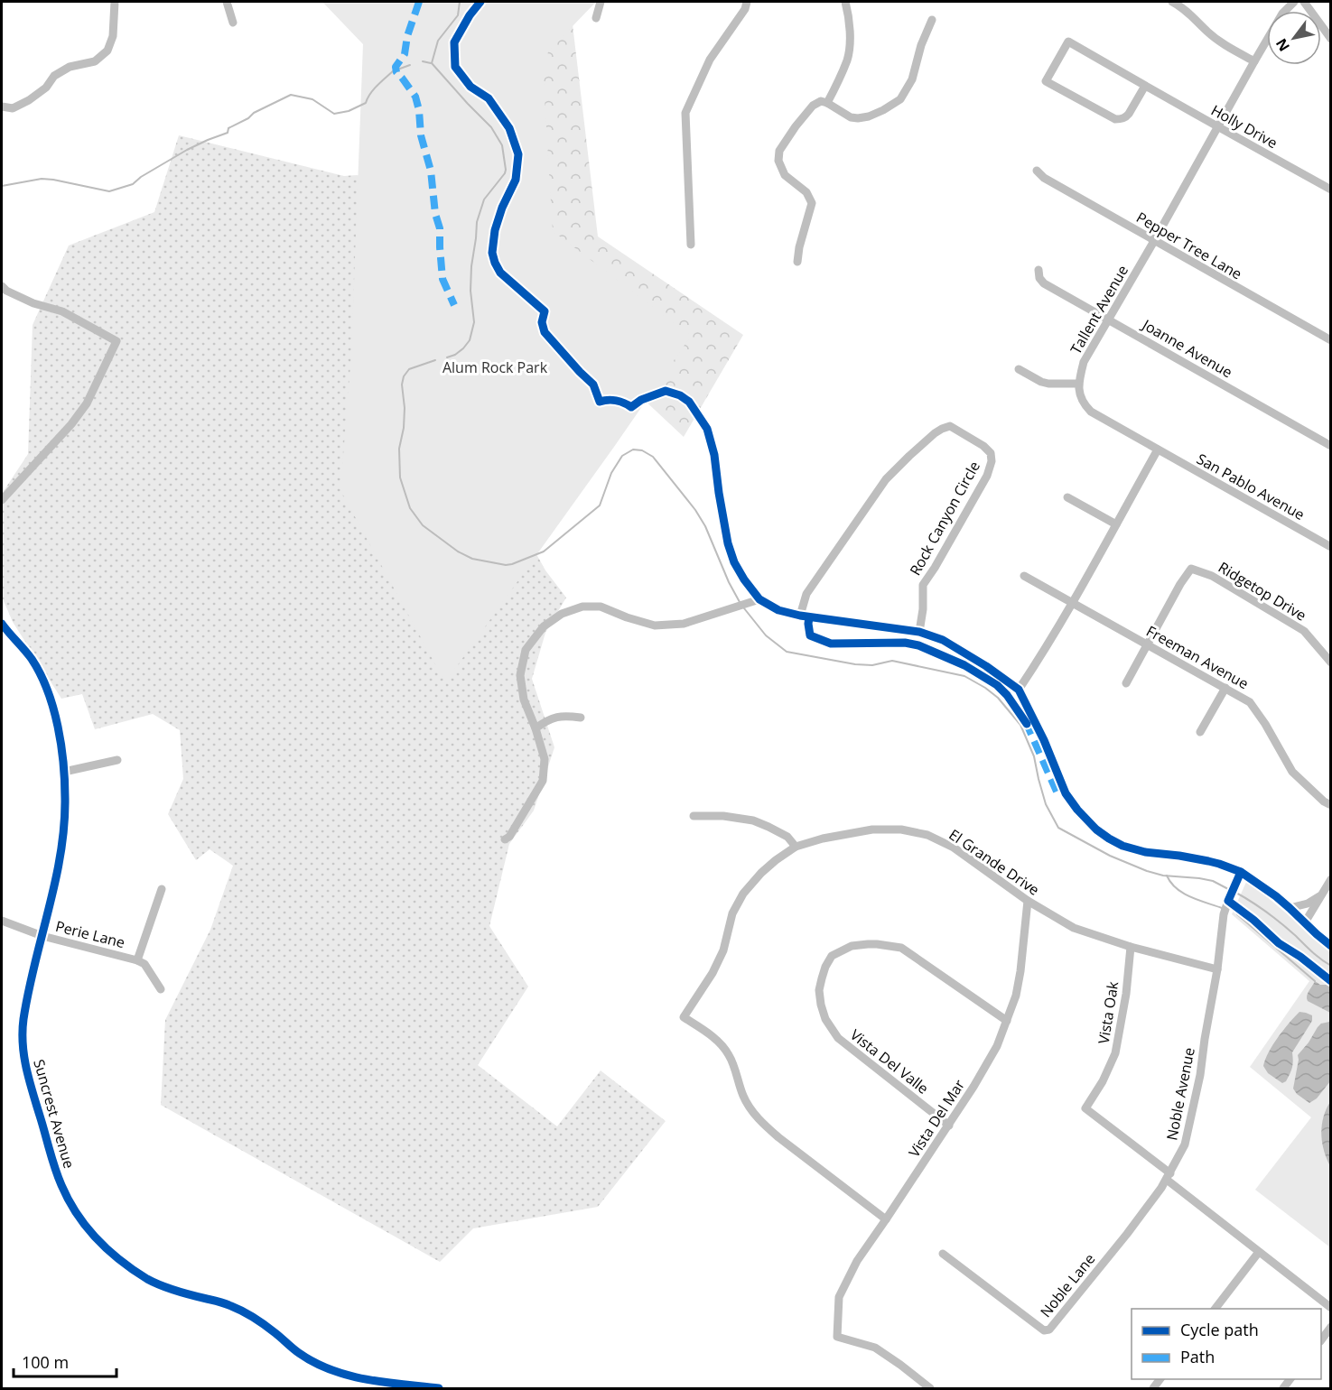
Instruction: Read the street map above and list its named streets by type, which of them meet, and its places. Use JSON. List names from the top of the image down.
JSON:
{
  "streets": {
    "street": [
      "Holly Drive",
      "Pepper Tree Lane",
      "Tallent Avenue",
      "Joanne Avenue",
      "San Pablo Avenue",
      "Rock Canyon Circle",
      "Ridgetop Drive",
      "Freeman Avenue",
      "El Grande Drive",
      "Perie Lane",
      "Vista Oak",
      "Vista Del Valle",
      "Noble Avenue",
      "Suncrest Avenue",
      "Vista Del Mar",
      "Noble Lane"
    ]
  },
  "crossings": [
    ["Holly Drive", "Tallent Avenue"],
    ["Pepper Tree Lane", "Tallent Avenue"],
    ["Tallent Avenue", "Joanne Avenue"],
    ["Ridgetop Drive", "Freeman Avenue"],
    ["El Grande Drive", "Vista Oak"],
    ["El Grande Drive", "Noble Avenue"],
    ["El Grande Drive", "Vista Del Mar"],
    ["Perie Lane", "Suncrest Avenue"],
    ["Vista Oak", "Noble Avenue"],
    ["Vista Oak", "Noble Lane"],
    ["Vista Del Valle", "Vista Del Mar"],
    ["Noble Avenue", "Noble Lane"]
  ],
  "parks": ["Alum Rock Park"],
  "legend": ["Cycle path", "Path"],
  "scale_bar": "100 m",
  "north": "bottom left"
}
